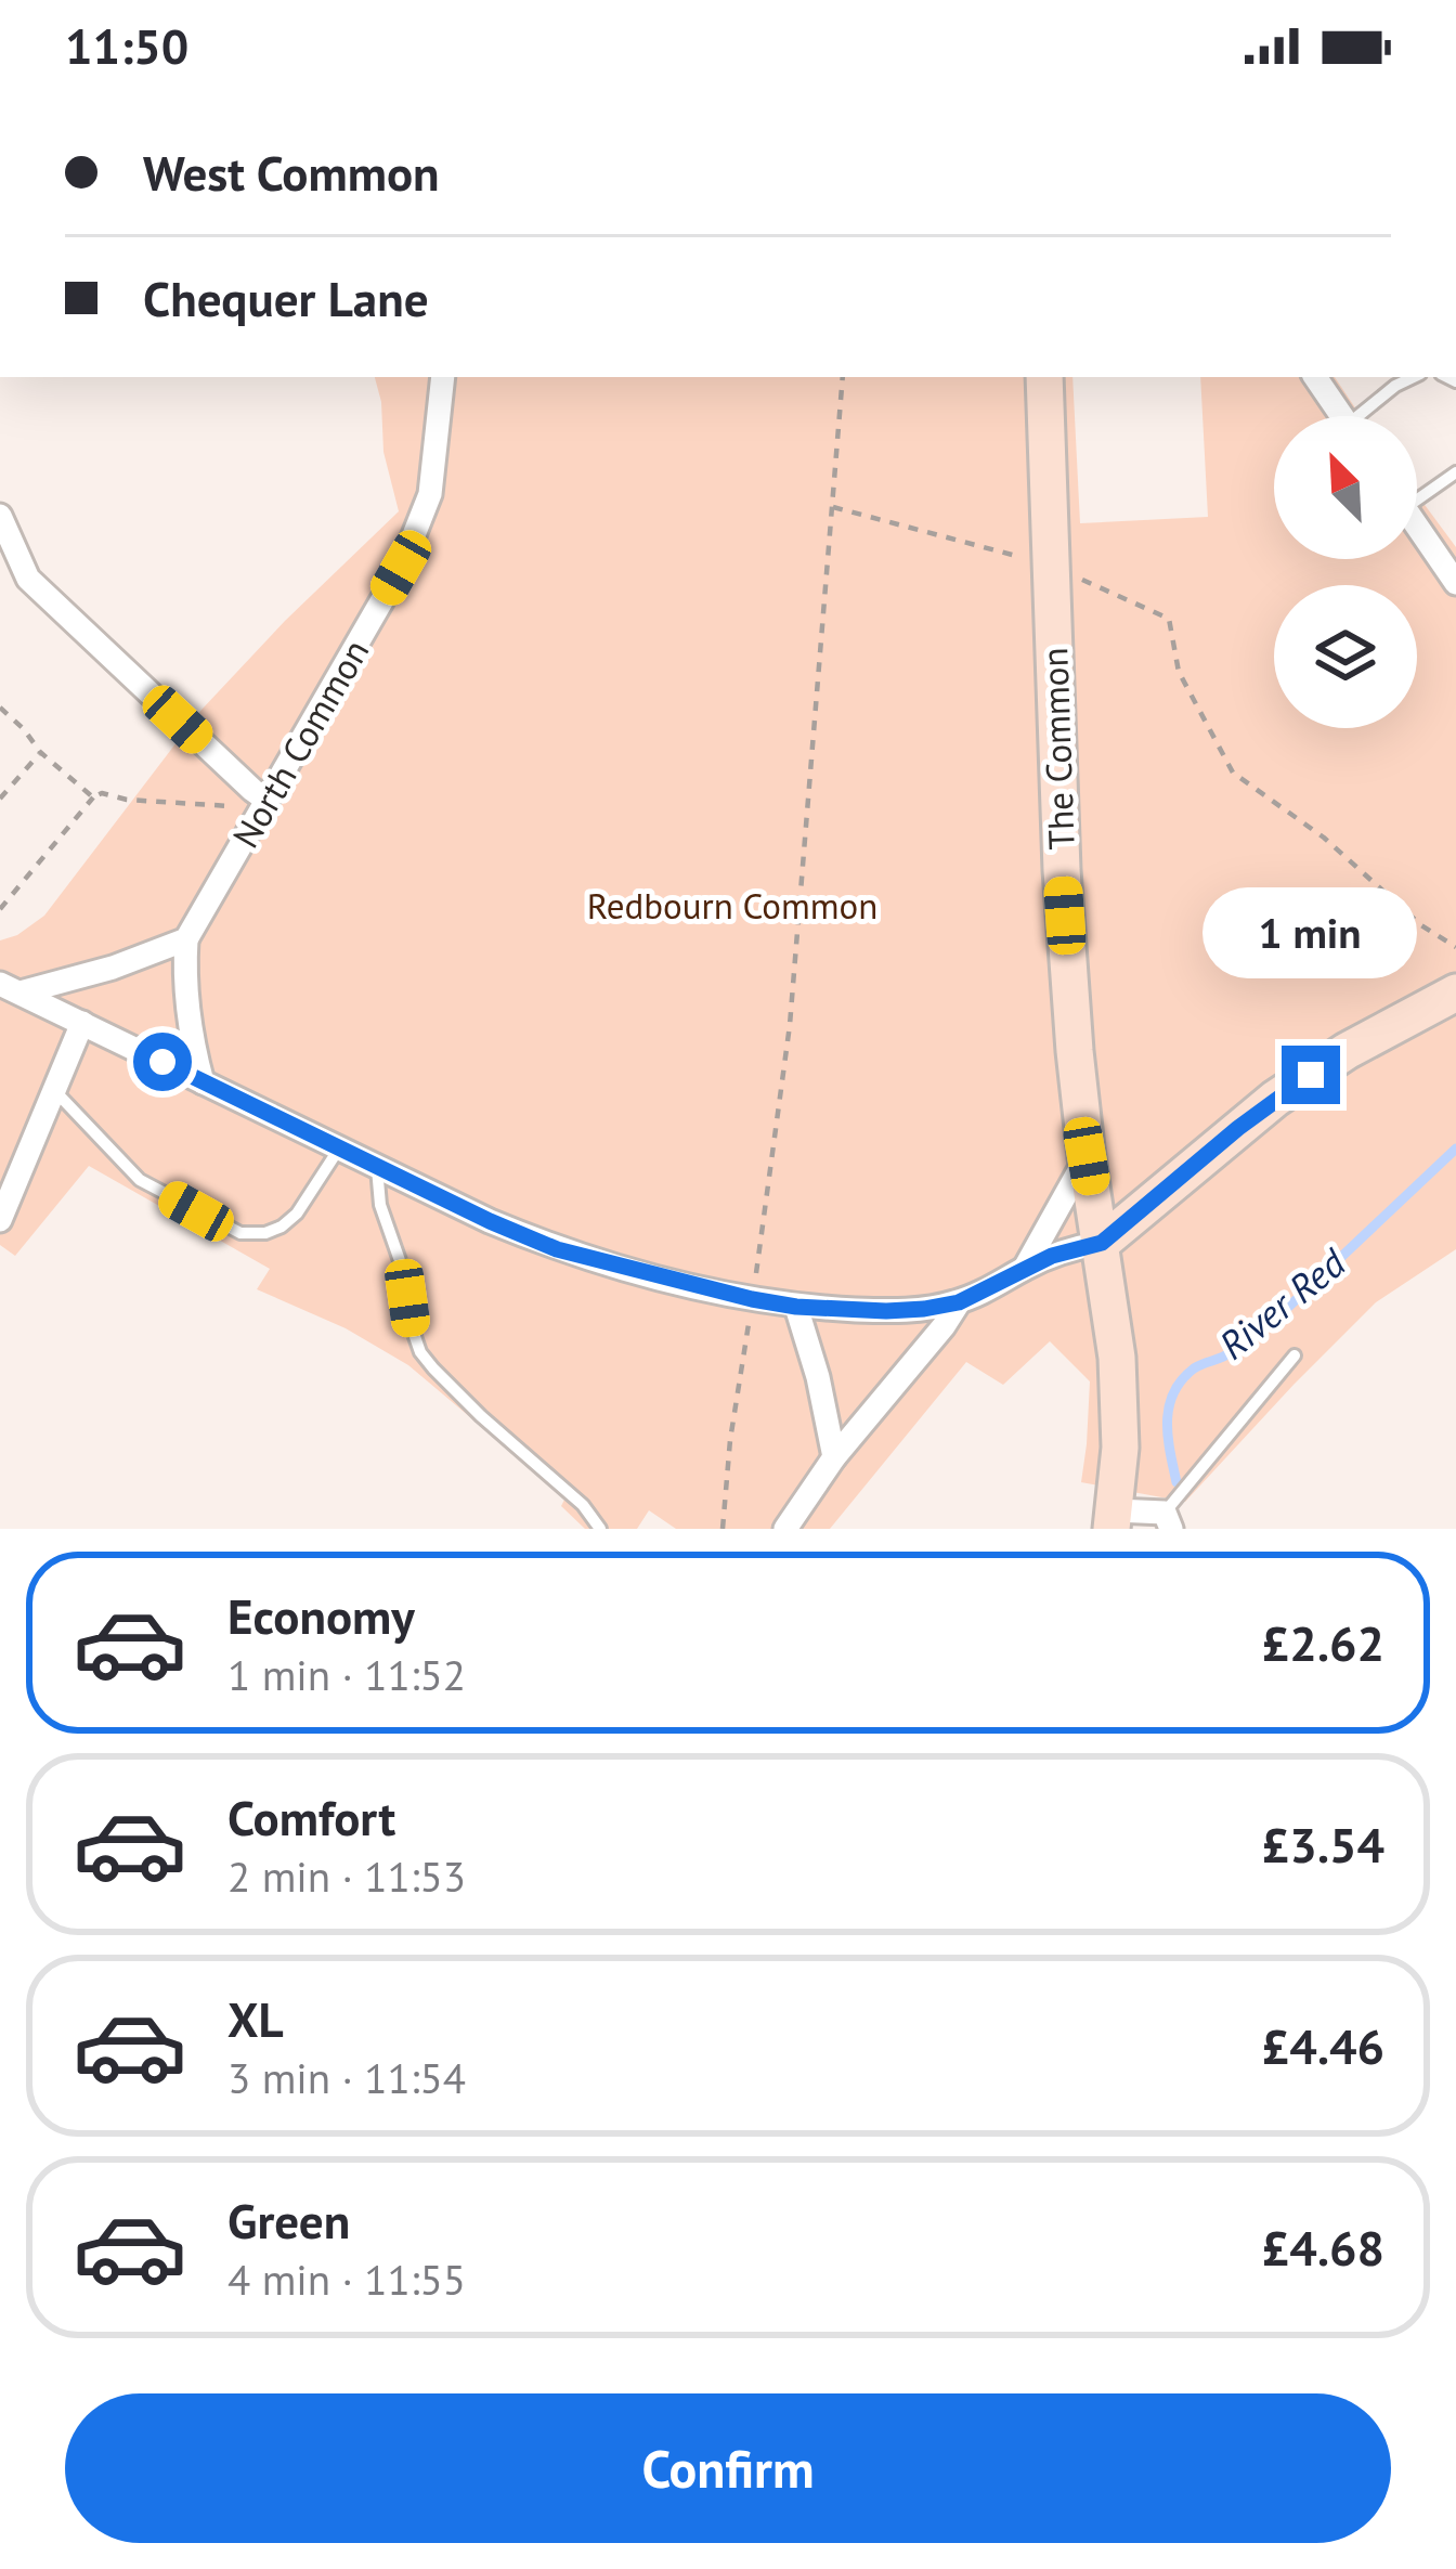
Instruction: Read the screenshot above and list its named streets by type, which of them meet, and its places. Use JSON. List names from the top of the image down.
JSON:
{
  "streets": {
    "street": ["North Common", "The Common"]
  },
  "water": ["River Red"],
  "parks": ["Redbourn Common"],
  "north": "top left",
  "page": {
    "status": "11:50",
    "banner": ["West Common", "Chequer Lane"],
    "bubble": "1 min",
    "list": [
      {
        "name": "Economy",
        "note": "1 min · 11:52",
        "value": "£2.62"
      },
      {
        "name": "Comfort",
        "note": "2 min · 11:53",
        "value": "£3.54"
      },
      {
        "name": "XL",
        "note": "3 min · 11:54",
        "value": "£4.46"
      },
      {
        "name": "Green",
        "note": "4 min · 11:55",
        "value": "£4.68"
      }
    ],
    "buttons": "Confirm"
  }
}
